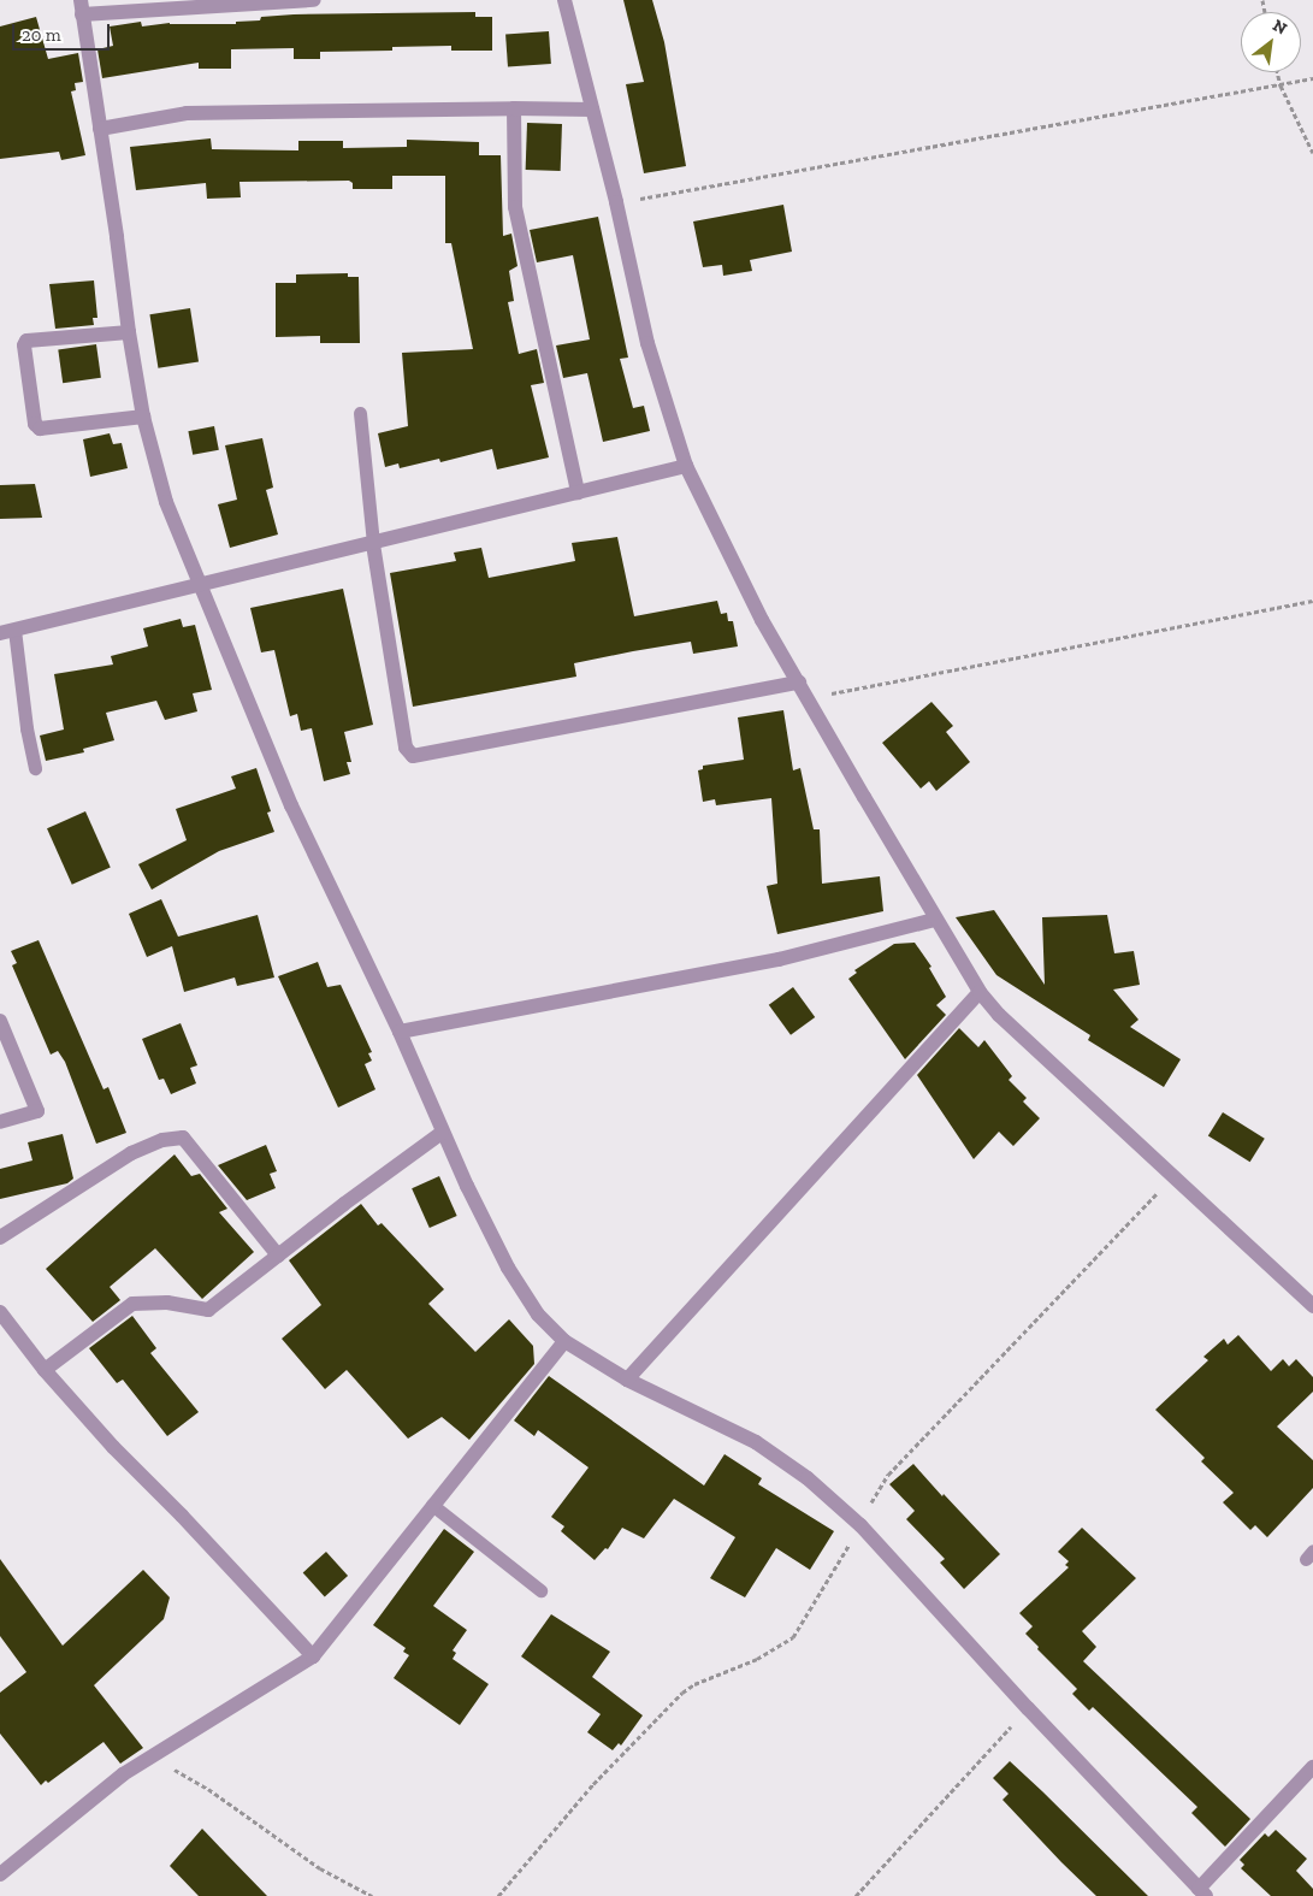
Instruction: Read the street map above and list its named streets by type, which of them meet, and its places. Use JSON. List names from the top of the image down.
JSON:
{
  "scale_bar": "20 m",
  "north": "top right"
}
